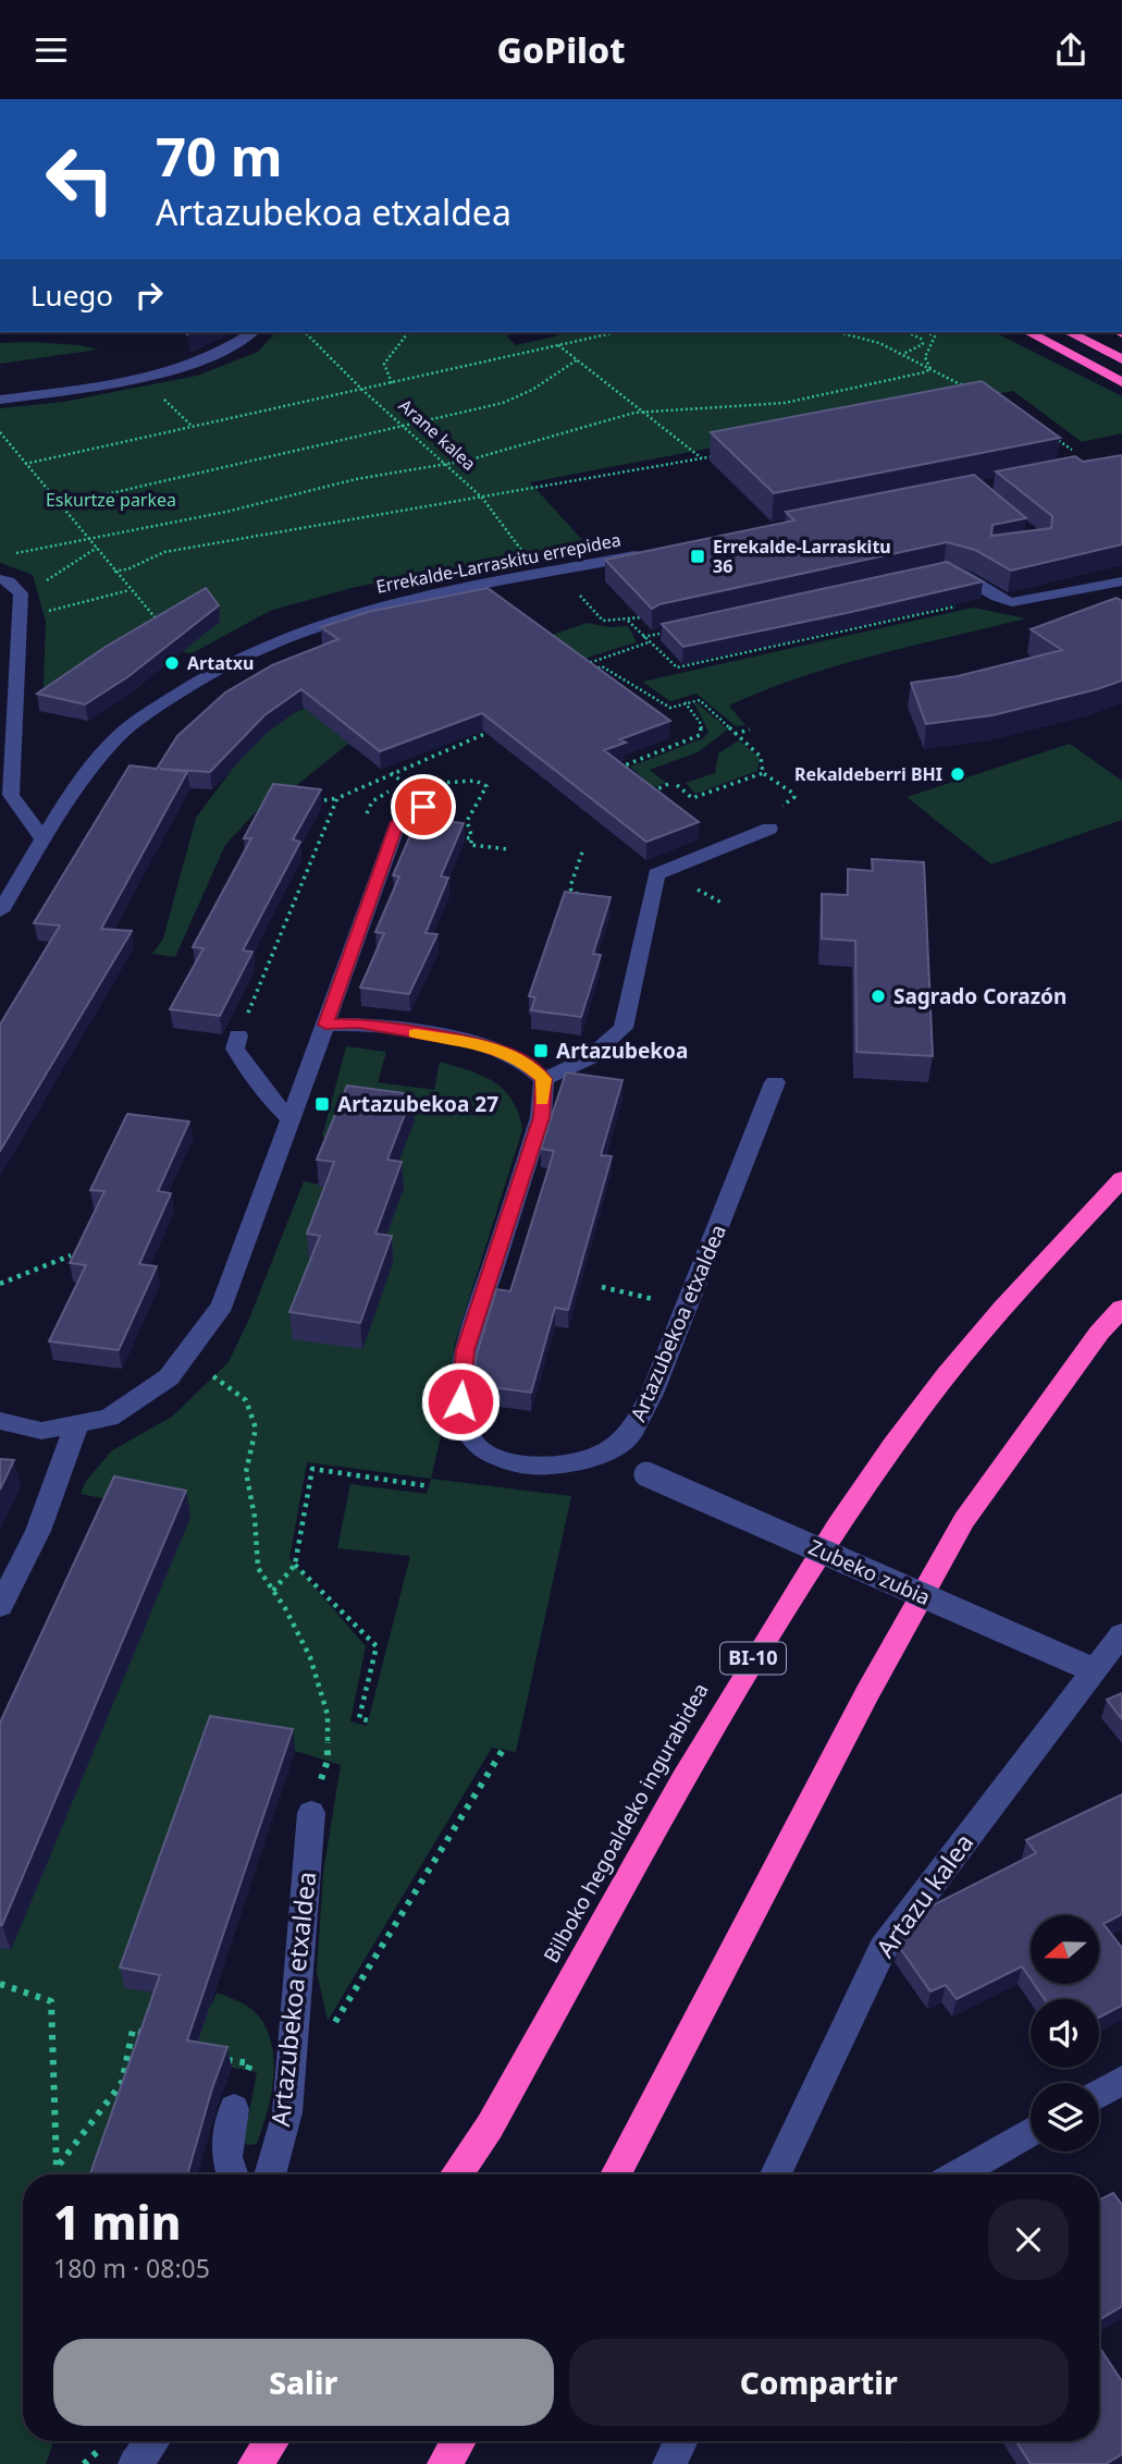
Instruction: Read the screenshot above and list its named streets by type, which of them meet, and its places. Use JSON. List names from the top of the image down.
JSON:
{
  "streets": {
    "highway": ["BI-10", "Bilboko hegoaldeko ingurabidea"],
    "street": [
      "Errekalde-Larraskitu errepidea",
      "Artazubekoa etxaldea",
      "Zubeko zubia",
      "Artazu kalea"
    ],
    "path": ["Arane kalea"]
  },
  "crossings": [
    ["Arane kalea", "Errekalde-Larraskitu errepidea"],
    ["Zubeko zubia", "Artazu kalea"]
  ],
  "parks": ["Eskurtze parkea"],
  "places": {
    "transit": ["Errekalde-Larraskitu 36", "Artazubekoa", "Artazubekoa 27"],
    "other": ["Artatxu", "Rekaldeberri BHI", "Sagrado Corazón"]
  },
  "north": "left",
  "page": {
    "header": "GoPilot",
    "turn": ["70 m", "Artazubekoa etxaldea"],
    "then": "Luego",
    "heading": ["1 min", "180 m · 08:05"],
    "buttons": ["Salir", "Compartir"]
  }
}
